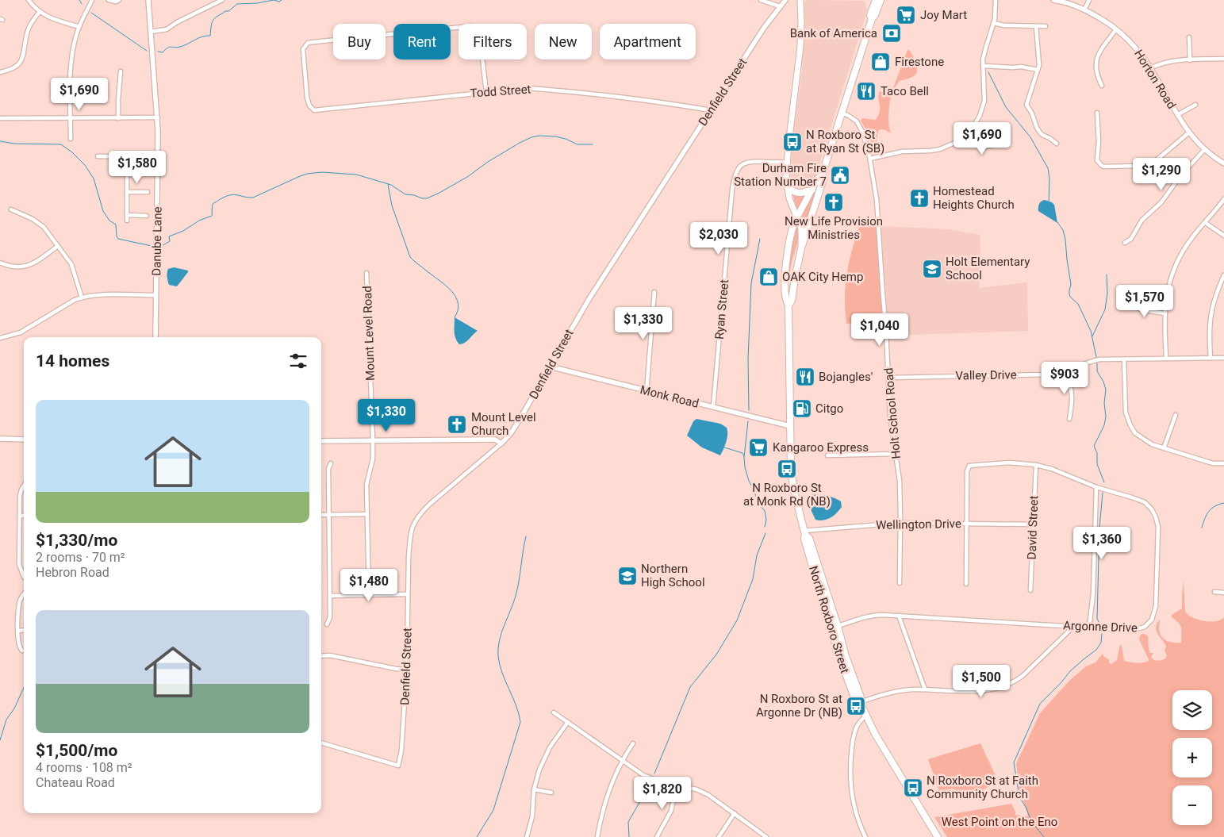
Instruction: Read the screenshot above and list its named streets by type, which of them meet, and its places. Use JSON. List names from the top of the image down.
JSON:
{
  "streets": {
    "highway": ["North Roxboro Street"],
    "street": [
      "Horton Road",
      "Todd Street",
      "Denfield Street",
      "Danube Lane",
      "Ryan Street",
      "Mount Level Road",
      "Valley Drive",
      "Monk Road",
      "Holt School Road",
      "Wellington Drive",
      "David Street",
      "Argonne Drive"
    ]
  },
  "crossings": [
    ["Todd Street", "Denfield Street"],
    ["Denfield Street", "Monk Road"],
    ["Ryan Street", "Monk Road"],
    ["Ryan Street", "North Roxboro Street"],
    ["Valley Drive", "Holt School Road"],
    ["Monk Road", "North Roxboro Street"],
    ["Holt School Road", "Wellington Drive"],
    ["Wellington Drive", "David Street"],
    ["Wellington Drive", "North Roxboro Street"],
    ["Wellington Drive", "Argonne Drive"],
    ["David Street", "Argonne Drive"],
    ["North Roxboro Street", "Argonne Drive"]
  ],
  "parks": ["West Point on the Eno"],
  "places": {
    "supermarket": ["Joy Mart", "Kangaroo Express"],
    "bank": ["Bank of America"],
    "shop": ["Firestone", "OAK City Hemp"],
    "restaurant": ["Taco Bell", "Bojangles'"],
    "bus stop": [
      "N Roxboro St at Ryan St (SB)",
      "N Roxboro St at Monk Rd (NB)",
      "N Roxboro St at Argonne Dr (NB)",
      "N Roxboro St at Faith Community Church"
    ],
    "public building": ["Durham Fire Station Number 7"],
    "church": ["Homestead Heights Church", "New Life Provision Ministries", "Mount Level Church"],
    "school or university": ["Holt Elementary School", "Northern High School"],
    "fuel station": ["Citgo"]
  },
  "page": {
    "chip": [
      "Buy",
      "Rent",
      "Filters",
      "New",
      "Apartment"
    ],
    "price": [
      "$1,690",
      "$1,690",
      "$1,580",
      "$1,290",
      "$2,030",
      "$1,570",
      "$1,330",
      "$1,040",
      "$903",
      "$1,330",
      "$1,360",
      "$1,480",
      "$1,500",
      "$1,820"
    ],
    "heading": "14 homes",
    "list": [
      {
        "name": "$1,330/mo",
        "note": "2 rooms · 70 m² · Hebron Road"
      },
      {
        "name": "$1,500/mo",
        "note": "4 rooms · 108 m² · Chateau Road"
      }
    ],
    "map_buttons": ["+", "−"]
  }
}
